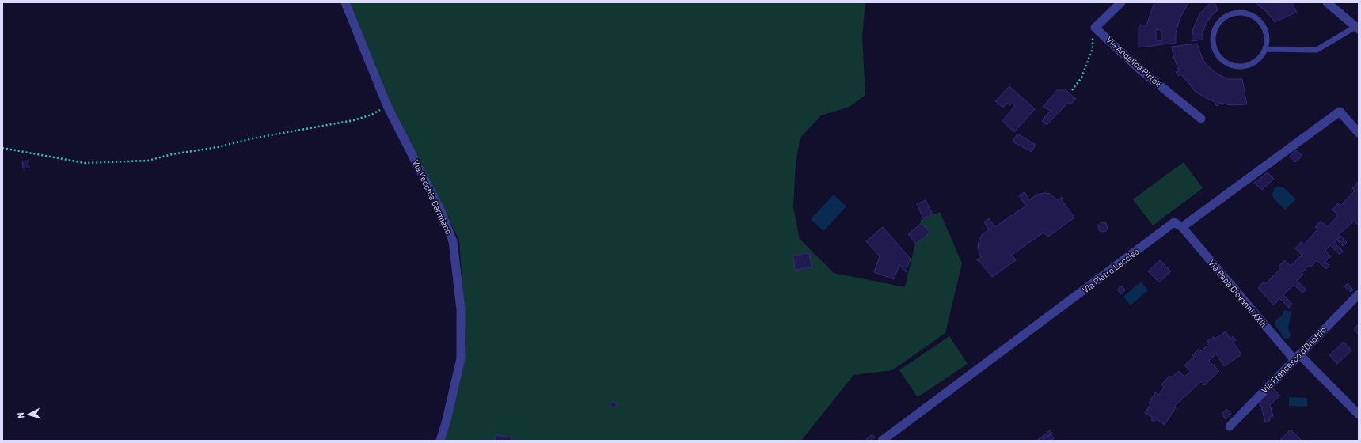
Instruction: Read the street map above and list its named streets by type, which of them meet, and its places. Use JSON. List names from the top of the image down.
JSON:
{
  "streets": {
    "street": [
      "Via Angelica Pirtoli",
      "Via Vecchia Carmiano",
      "Via Pietro Lecciso",
      "Via Papa Giovanni XXIII",
      "Via Francesco d'Onofrio"
    ]
  },
  "crossings": [
    ["Via Pietro Lecciso", "Via Papa Giovanni XXIII"],
    ["Via Papa Giovanni XXIII", "Via Francesco d'Onofrio"]
  ],
  "north": "left"
}
